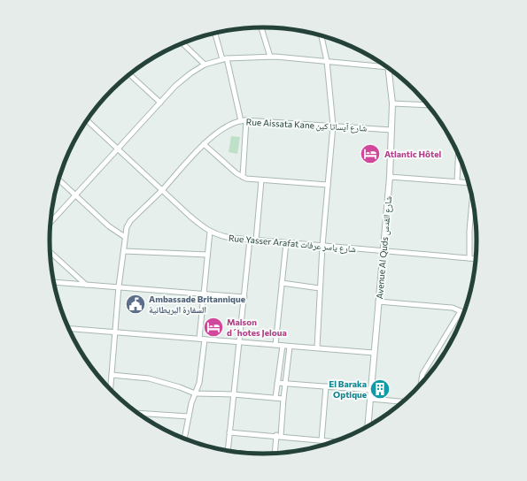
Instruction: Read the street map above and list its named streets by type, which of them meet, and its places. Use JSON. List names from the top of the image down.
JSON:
{
  "streets": {
    "street": ["Rue Aissata Kane شارع آيساتا كين", "Rue Yasser Arafat شارع ياسر عرفات", "Avenue Al Quds شارع القدس"]
  },
  "crossings": [
    ["Rue Aissata Kane شارع آيساتا كين", "Rue Yasser Arafat شارع ياسر عرفات"],
    ["Rue Aissata Kane شارع آيساتا كين", "Avenue Al Quds شارع القدس"],
    ["Rue Yasser Arafat شارع ياسر عرفات", "Avenue Al Quds شارع القدس"]
  ],
  "places": {
    "hotel": ["Atlantic Hôtel", "Maison d´hotes Jeloua"],
    "public building": ["Ambassade Britannique السفارة البريطانية"],
    "building": ["El Baraka Optique"]
  }
}
